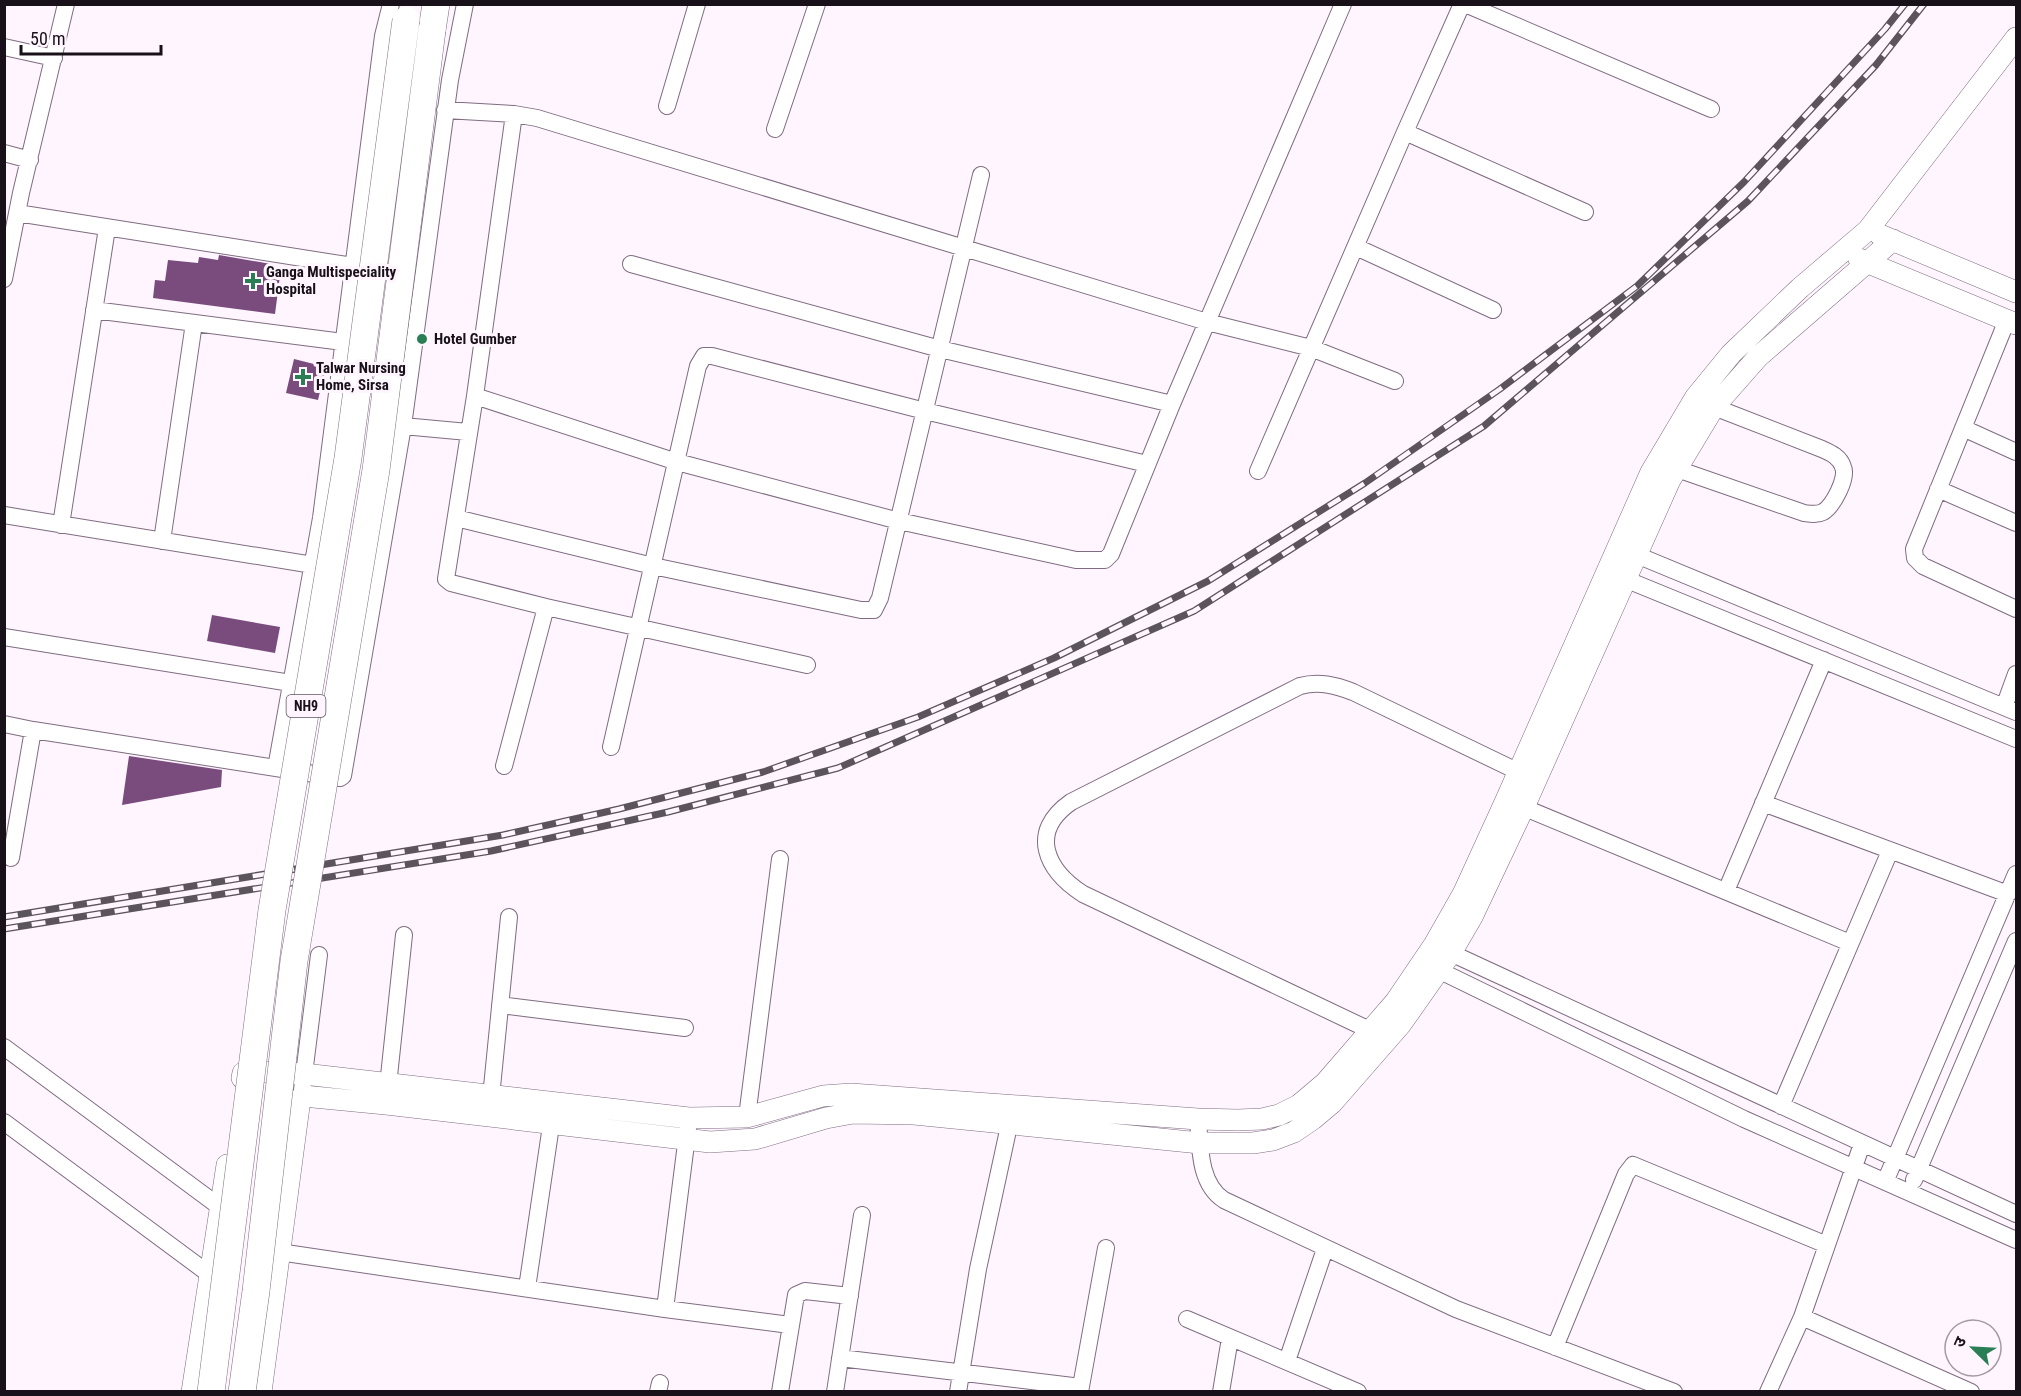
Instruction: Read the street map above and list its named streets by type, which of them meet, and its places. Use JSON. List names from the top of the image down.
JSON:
{
  "streets": {
    "main road": ["NH9"]
  },
  "places": {
    "health": ["Ganga Multispeciality Hospital", "Talwar Nursing Home, Sirsa"],
    "other": ["Hotel Gumber"]
  },
  "scale_bar": "50 m",
  "north": "top left"
}
